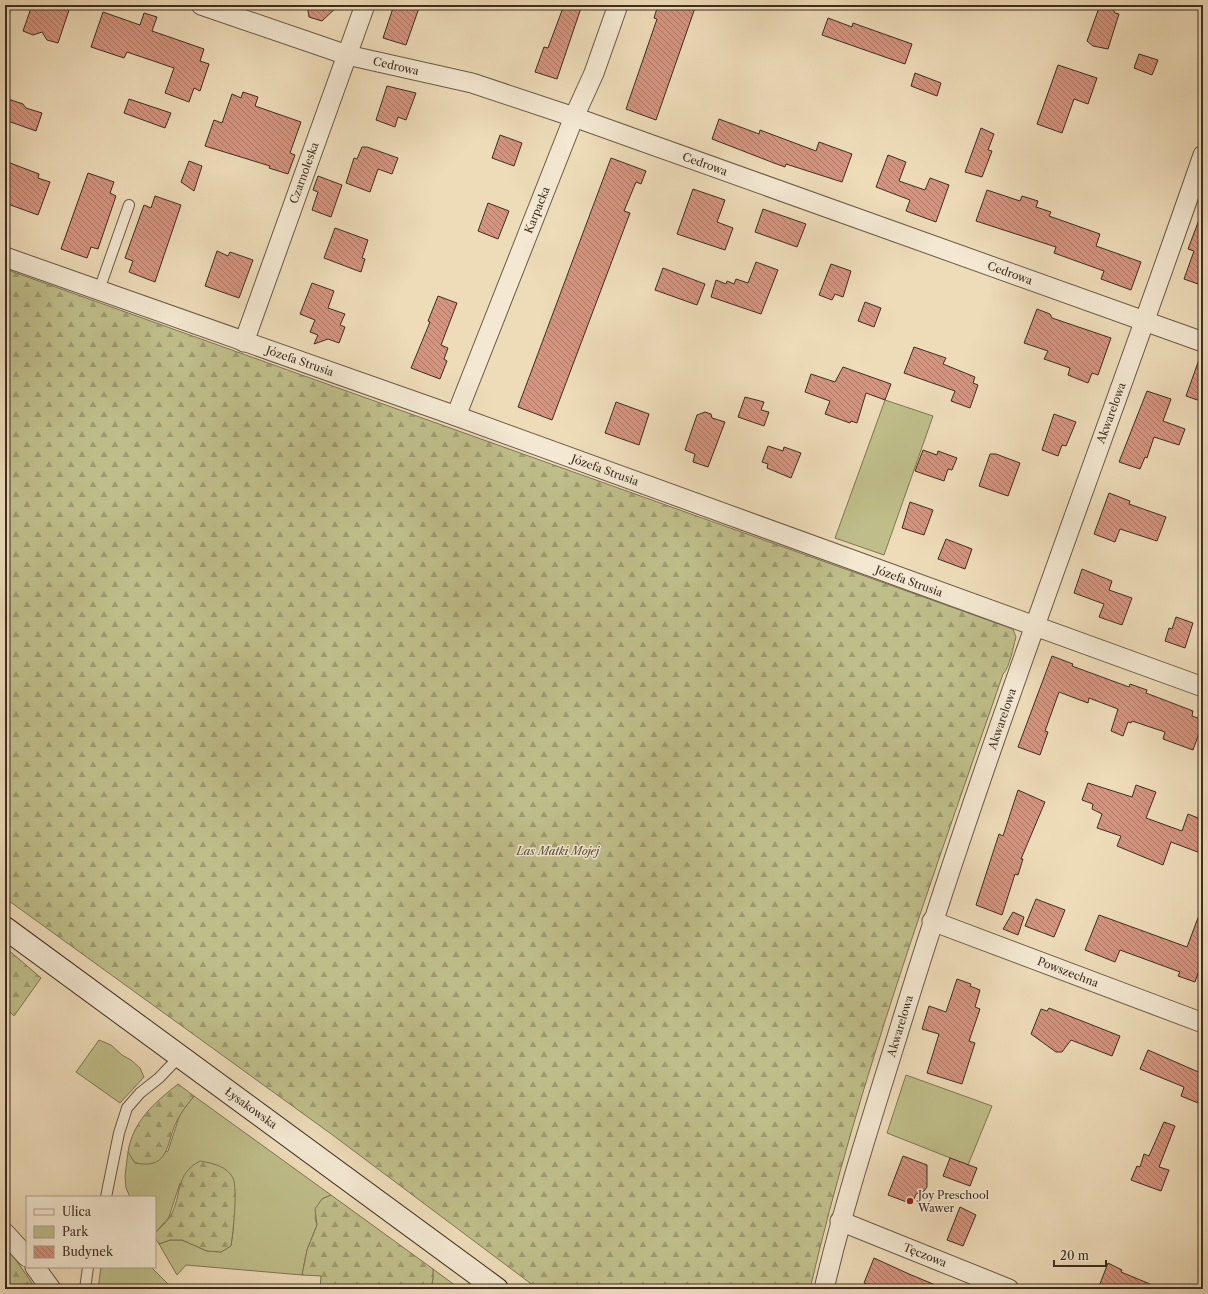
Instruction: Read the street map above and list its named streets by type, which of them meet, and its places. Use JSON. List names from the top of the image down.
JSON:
{
  "streets": {
    "street": [
      "Cedrowa",
      "Czarnoleska",
      "Karpacka",
      "Józefa Strusia",
      "Akwarelowa",
      "Powszechna",
      "Łysakowska",
      "Tęczowa"
    ]
  },
  "crossings": [
    ["Cedrowa", "Czarnoleska"],
    ["Cedrowa", "Karpacka"],
    ["Cedrowa", "Akwarelowa"],
    ["Czarnoleska", "Józefa Strusia"],
    ["Karpacka", "Józefa Strusia"],
    ["Józefa Strusia", "Akwarelowa"],
    ["Akwarelowa", "Powszechna"],
    ["Akwarelowa", "Tęczowa"]
  ],
  "parks": ["Las Matki Mojej"],
  "places": ["Joy Preschool Wawer"],
  "legend": ["Ulica", "Park", "Budynek"],
  "scale_bar": "20 m"
}
